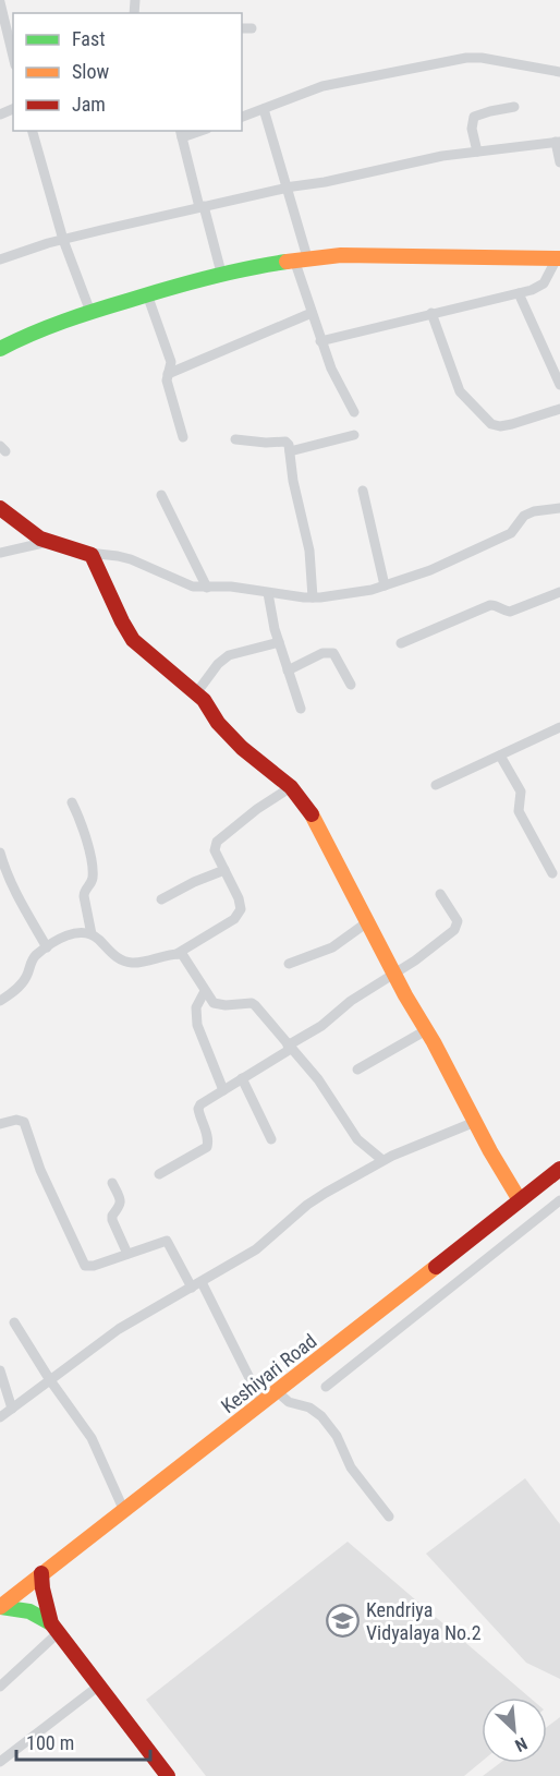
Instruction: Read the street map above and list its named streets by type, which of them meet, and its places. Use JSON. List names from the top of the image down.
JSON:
{
  "streets": {
    "street": ["Keshiyari Road"]
  },
  "places": {
    "school or university": ["Kendriya Vidyalaya No.2"]
  },
  "legend": ["Fast", "Slow", "Jam"],
  "scale_bar": "100 m",
  "north": "bottom right"
}
